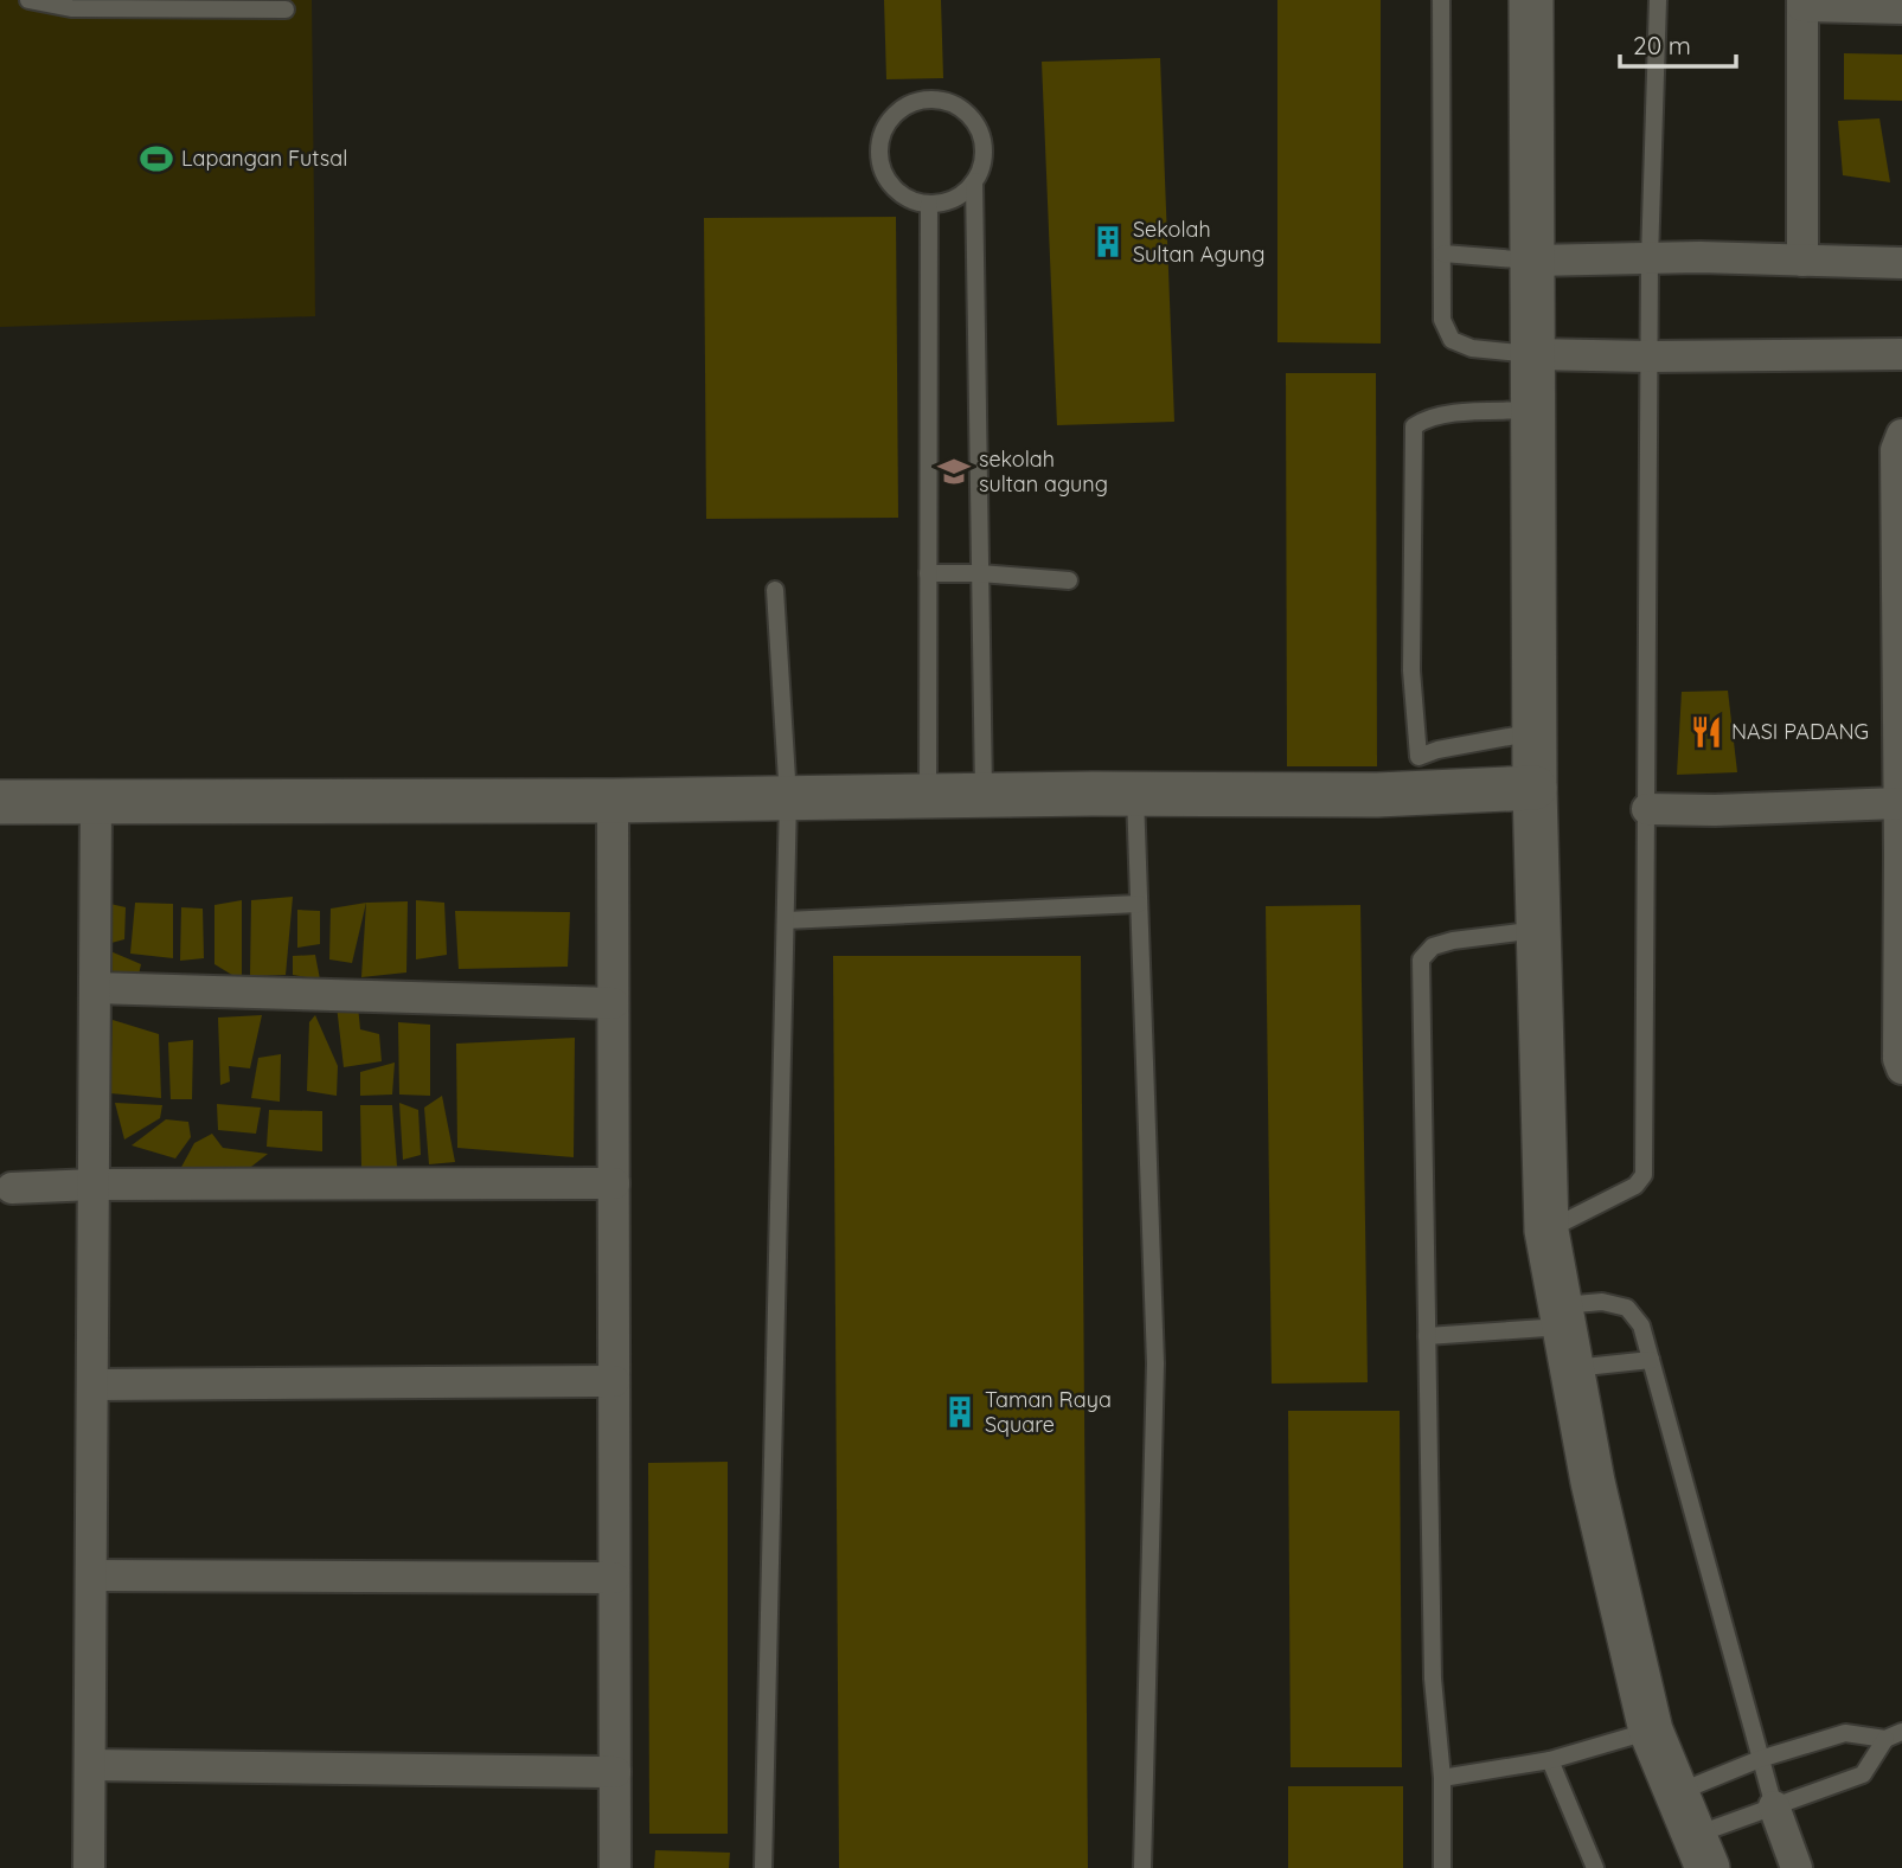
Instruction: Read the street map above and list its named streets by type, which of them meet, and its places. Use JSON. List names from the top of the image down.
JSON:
{
  "places": {
    "sports": ["Lapangan Futsal"],
    "building": ["Sekolah Sultan Agung", "Taman Raya Square"],
    "school or university": ["sekolah sultan agung"],
    "restaurant": ["NASI PADANG"]
  },
  "scale_bar": "20 m"
}
